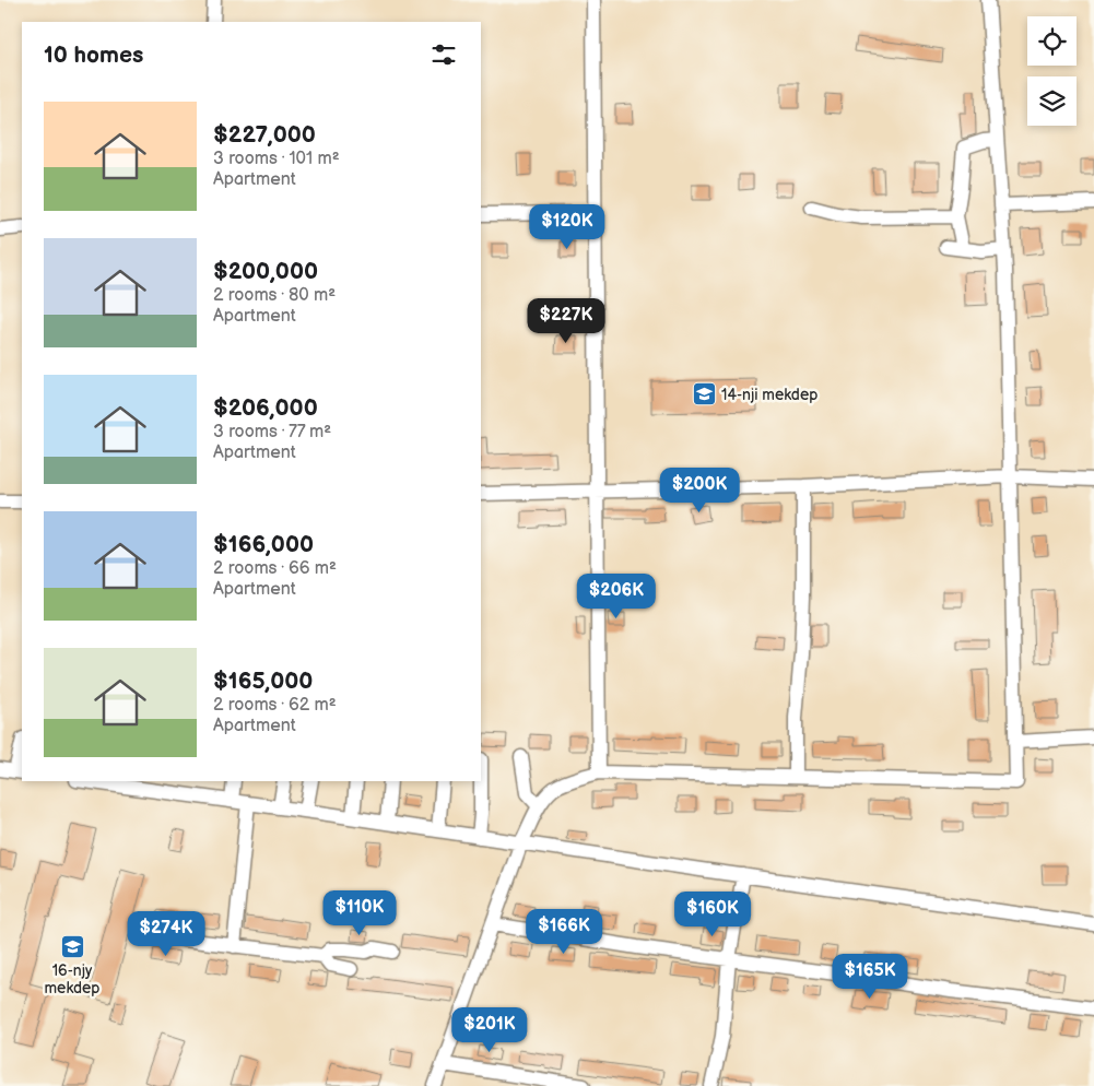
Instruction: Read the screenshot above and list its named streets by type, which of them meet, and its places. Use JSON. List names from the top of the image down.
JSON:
{
  "places": {
    "school or university": ["14-nji mekdep", "16-njy mekdep"]
  },
  "page": {
    "heading": "10 homes",
    "list": [
      {
        "name": "$227,000",
        "note": "3 rooms · 101 m² · Apartment"
      },
      {
        "name": "$200,000",
        "note": "2 rooms · 80 m² · Apartment"
      },
      {
        "name": "$206,000",
        "note": "3 rooms · 77 m² · Apartment"
      },
      {
        "name": "$166,000",
        "note": "2 rooms · 66 m² · Apartment"
      },
      {
        "name": "$165,000",
        "note": "2 rooms · 62 m² · Apartment"
      }
    ],
    "price": [
      "$120K",
      "$227K",
      "$200K",
      "$206K",
      "$110K",
      "$160K",
      "$166K",
      "$274K",
      "$165K",
      "$201K"
    ]
  }
}
